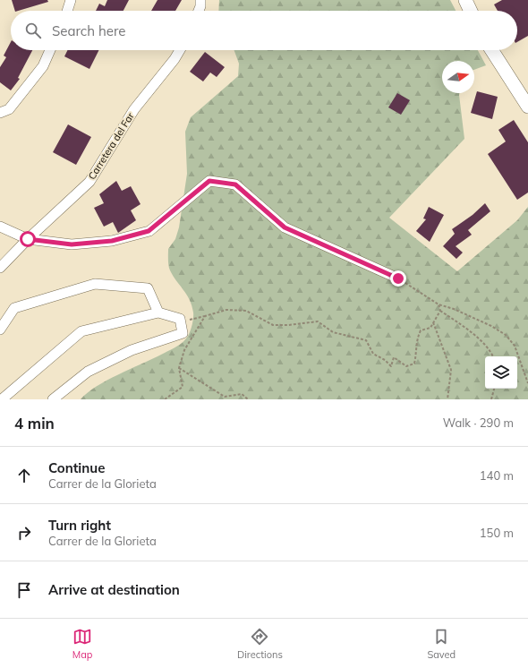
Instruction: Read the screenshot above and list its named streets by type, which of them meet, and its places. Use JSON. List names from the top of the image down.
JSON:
{
  "streets": {
    "street": ["Carretera del Far"]
  },
  "north": "right",
  "page": {
    "search": "Search here",
    "heading": ["4 min", "Walk · 290 m"],
    "list": [
      ["Continue", "Carrer de la Glorieta", "140 m"],
      ["Turn right", "Carrer de la Glorieta", "150 m"],
      "Arrive at destination"
    ],
    "nav": ["Map", "Directions", "Saved"]
  }
}
